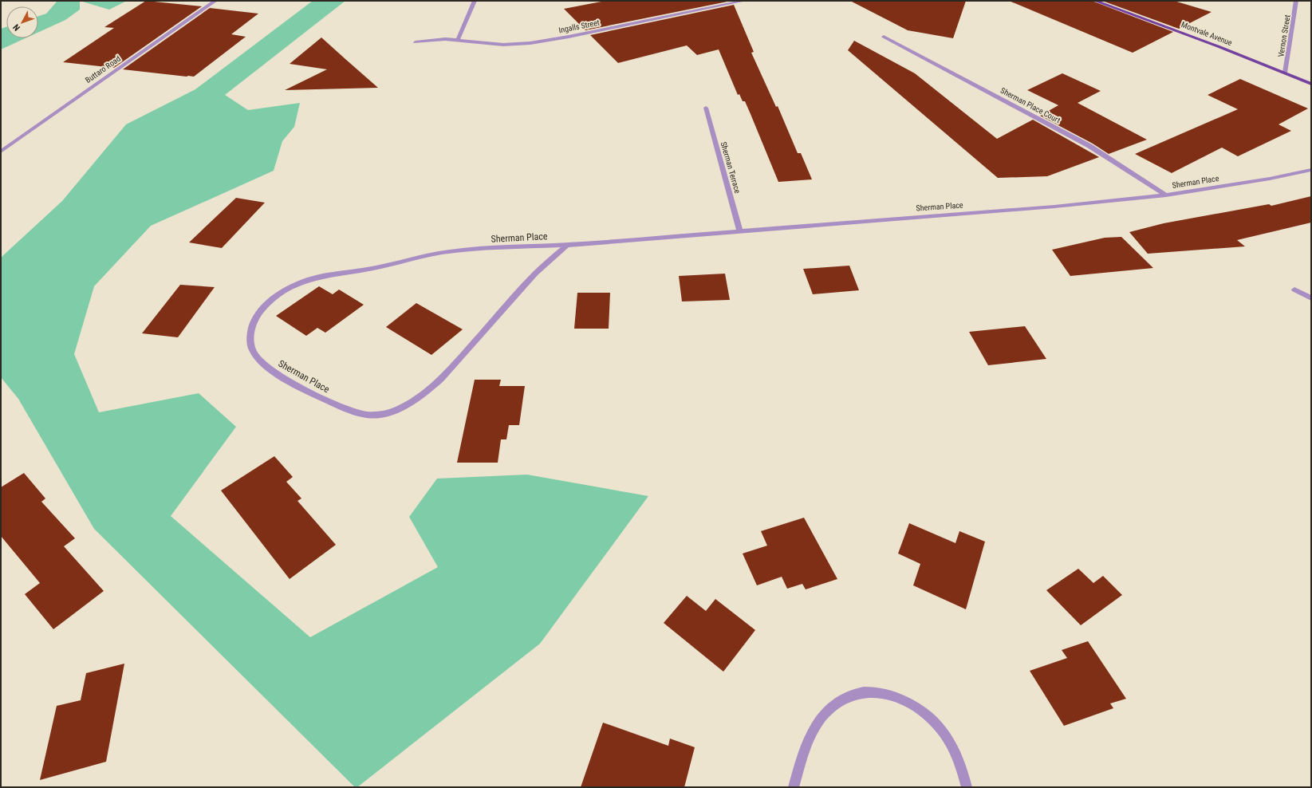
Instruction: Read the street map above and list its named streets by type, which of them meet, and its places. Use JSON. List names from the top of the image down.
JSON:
{
  "streets": {
    "main road": ["Montvale Avenue"],
    "street": [
      "Ingalls Street",
      "Vernon Street",
      "Buttaro Road",
      "Sherman Place Court",
      "Sherman Terrace",
      "Sherman Place"
    ]
  },
  "crossings": [
    ["Montvale Avenue", "Vernon Street"],
    ["Sherman Place Court", "Sherman Place"],
    ["Sherman Terrace", "Sherman Place"]
  ],
  "north": "bottom left"
}
